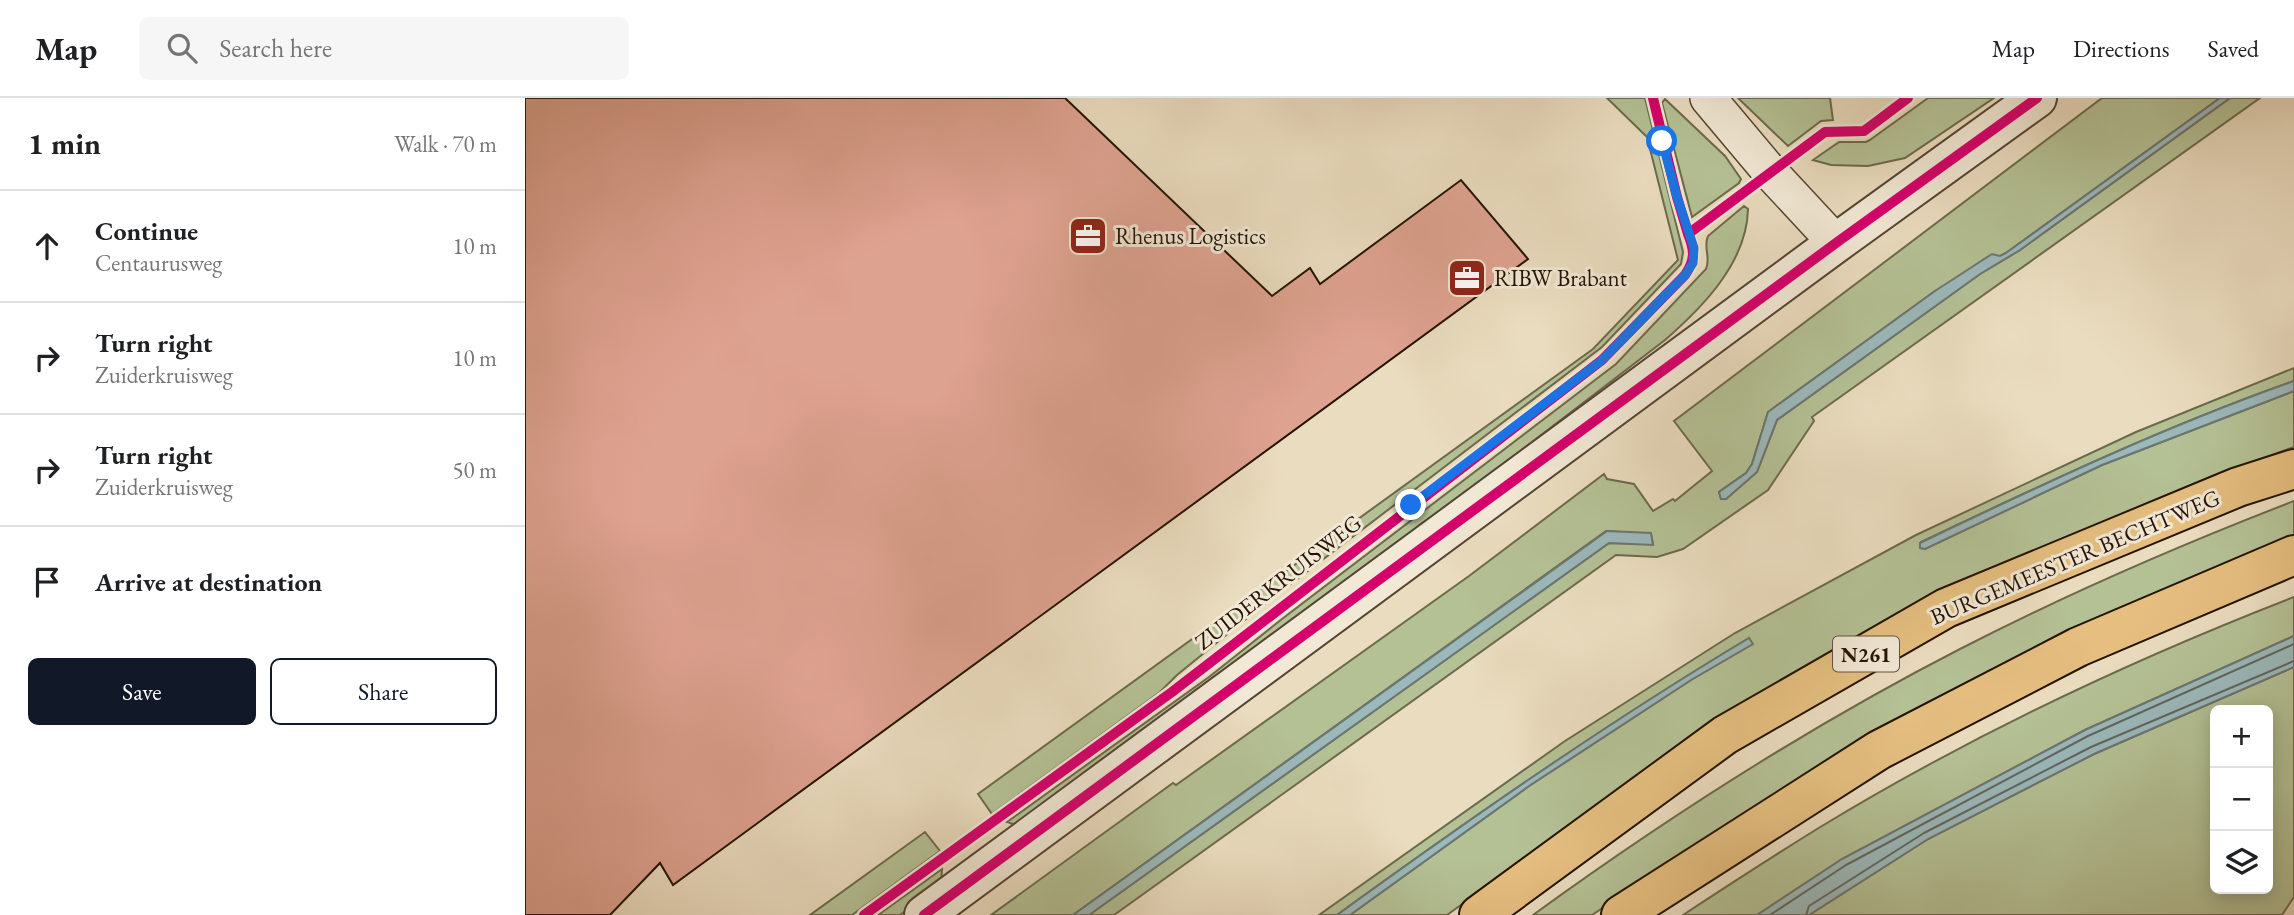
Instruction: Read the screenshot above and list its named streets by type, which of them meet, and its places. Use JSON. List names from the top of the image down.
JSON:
{
  "streets": {
    "main road": ["BURGEMEESTER BECHTWEG", "N261"],
    "cycle path": ["ZUIDERKRUISWEG"]
  },
  "places": {
    "office": ["Rhenus Logistics", "RIBW Brabant"]
  },
  "page": {
    "header": "Map",
    "search": "Search here",
    "nav": ["Map", "Directions", "Saved"],
    "heading": ["1 min", "Walk · 70 m"],
    "list": [
      ["Continue", "Centaurusweg", "10 m"],
      ["Turn right", "Zuiderkruisweg", "10 m"],
      ["Turn right", "Zuiderkruisweg", "50 m"],
      "Arrive at destination"
    ],
    "buttons": ["Save", "Share"],
    "map_buttons": ["+", "−"]
  }
}
